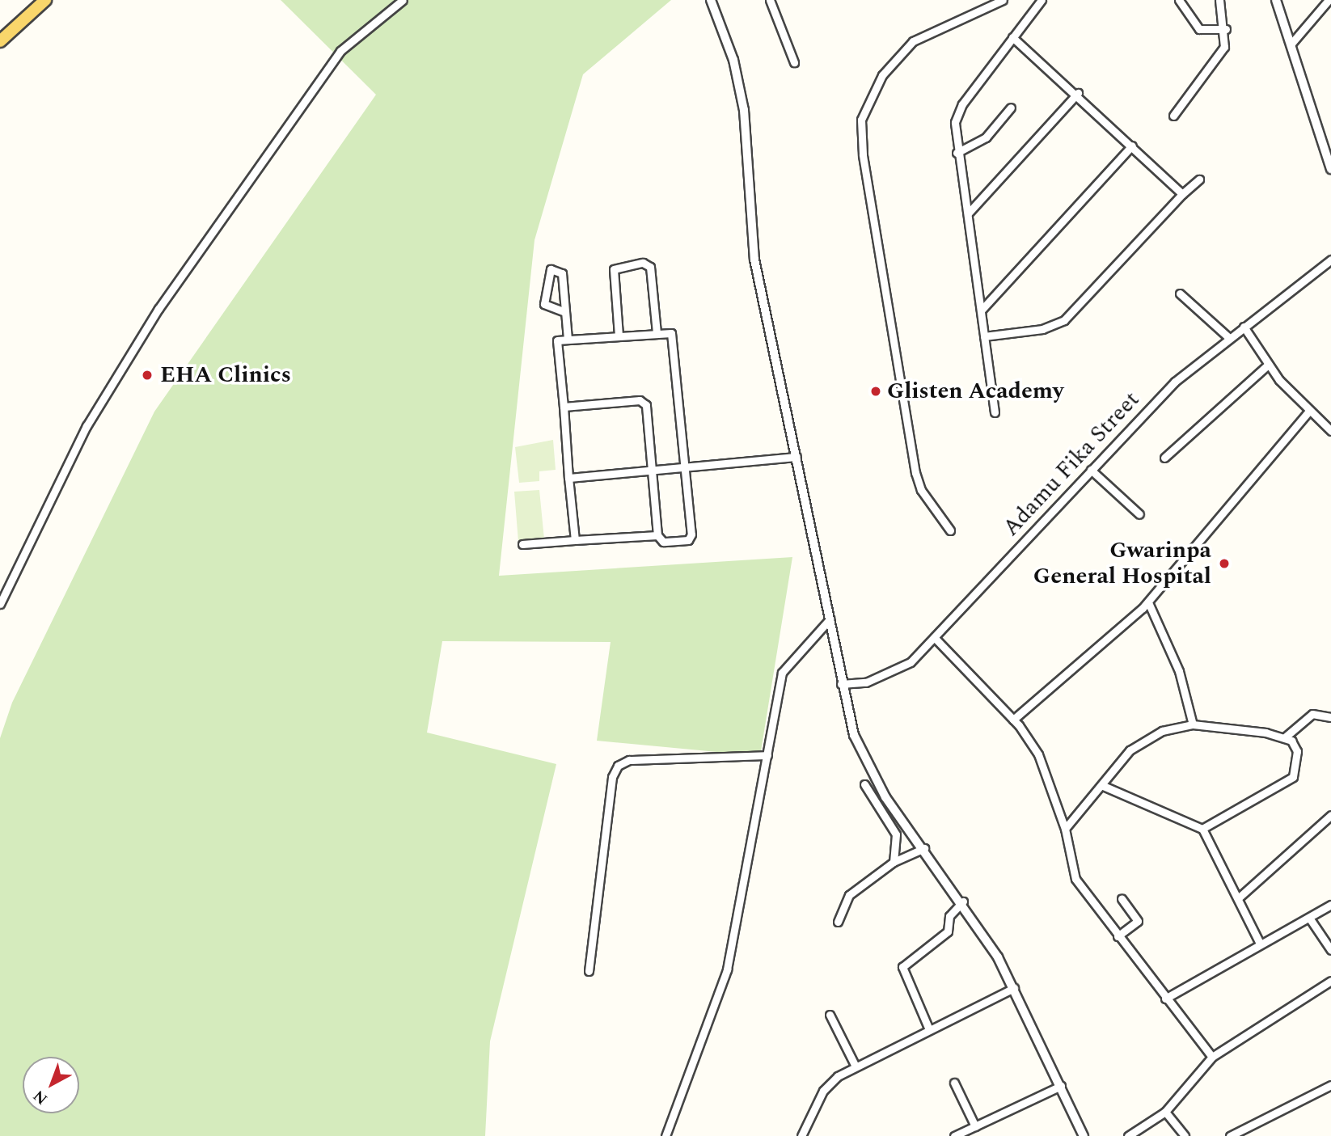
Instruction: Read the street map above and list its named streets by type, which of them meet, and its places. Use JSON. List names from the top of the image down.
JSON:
{
  "streets": {
    "street": ["Adamu Fika Street"]
  },
  "places": ["EHA Clinics", "Glisten Academy", "Gwarinpa General Hospital"],
  "north": "bottom left"
}
